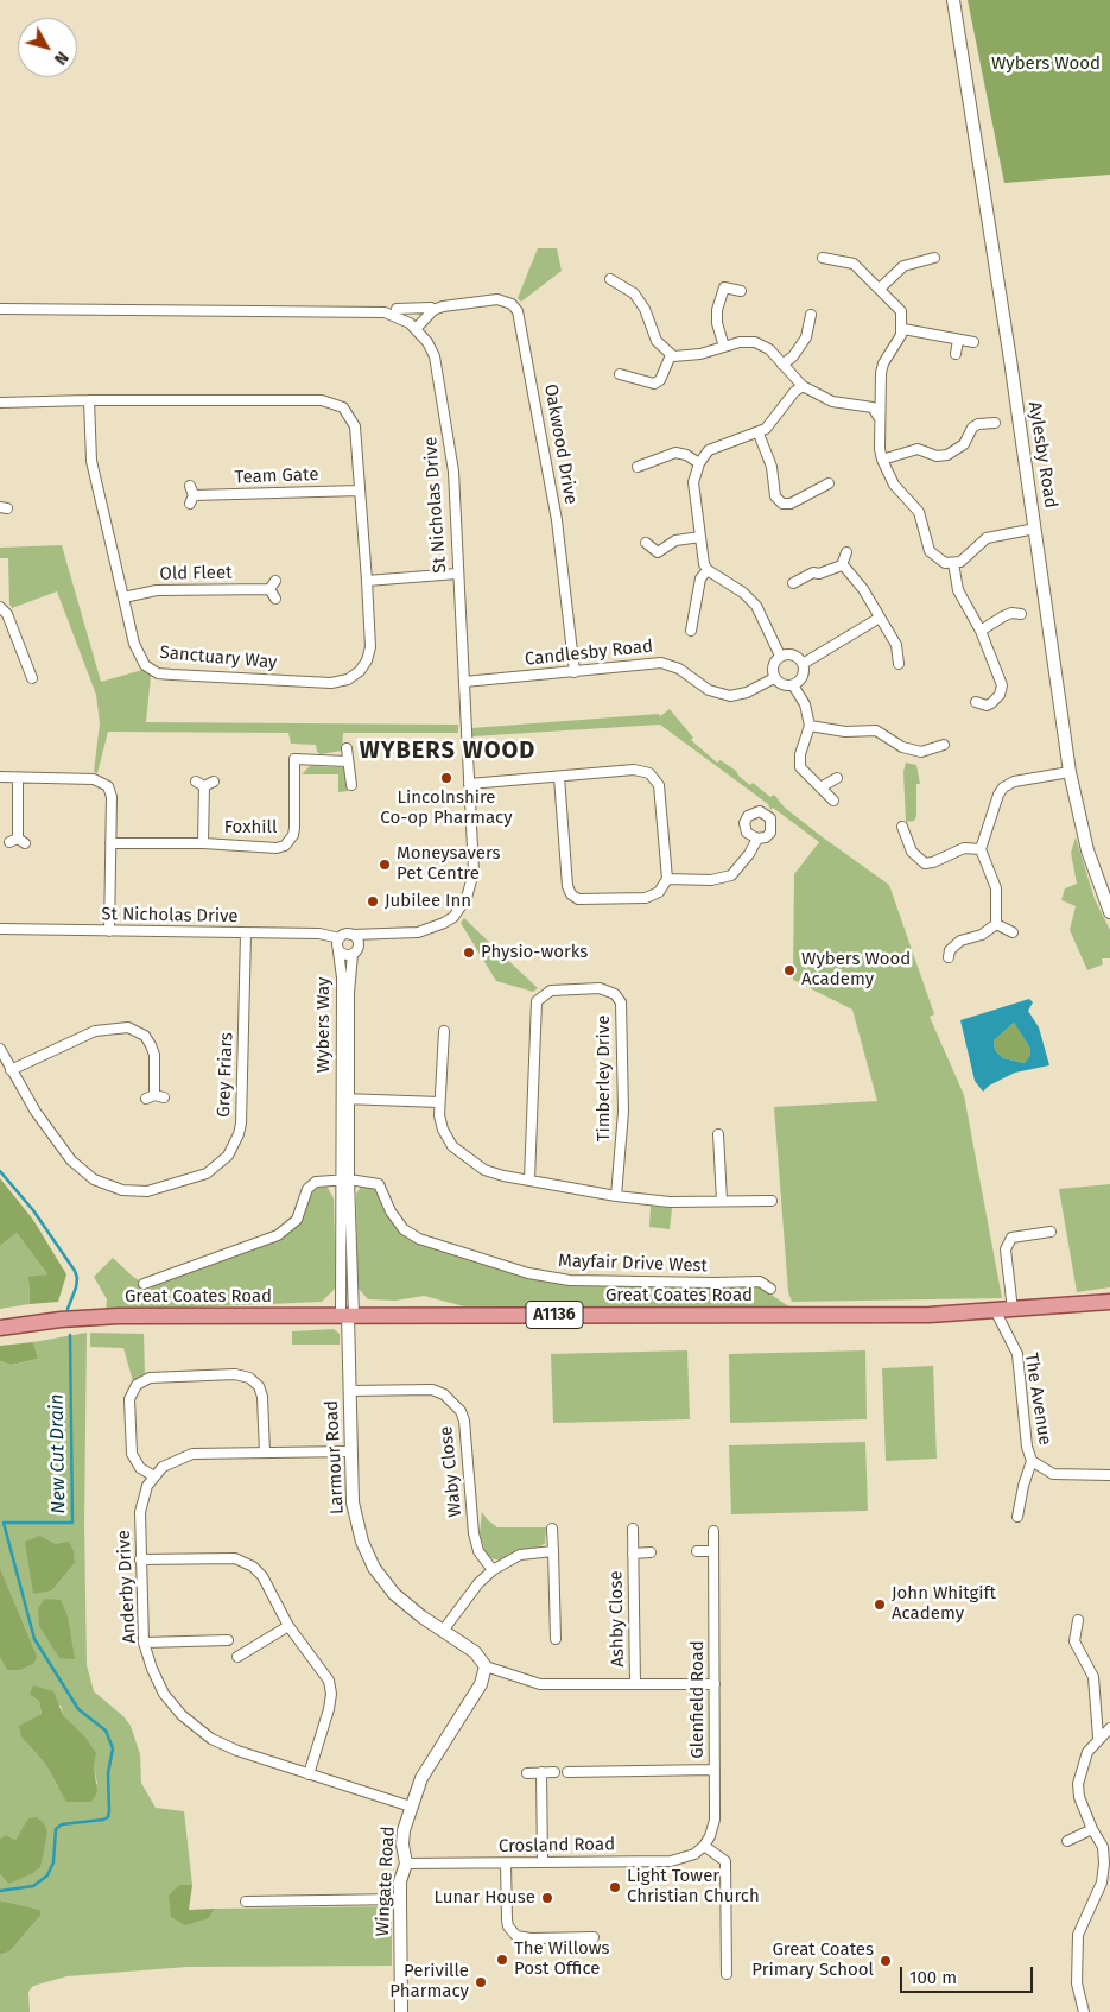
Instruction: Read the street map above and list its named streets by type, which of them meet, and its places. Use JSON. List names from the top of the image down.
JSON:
{
  "streets": {
    "main road": ["Great Coates Road", "A1136"],
    "street": [
      "Oakwood Drive",
      "Aylesby Road",
      "Team Gate",
      "St Nicholas Drive",
      "Old Fleet",
      "Candlesby Road",
      "Sanctuary Way",
      "Foxhill",
      "Wybers Way",
      "Grey Friars",
      "Timberley Drive",
      "Mayfair Drive West",
      "The Avenue",
      "Larmour Road",
      "Waby Close",
      "Anderby Drive",
      "Ashby Close",
      "Glenfield Road",
      "Crosland Road",
      "Wingate Road"
    ]
  },
  "crossings": [
    ["Oakwood Drive", "St Nicholas Drive"],
    ["Oakwood Drive", "Candlesby Road"],
    ["Team Gate", "Sanctuary Way"],
    ["St Nicholas Drive", "Candlesby Road"],
    ["St Nicholas Drive", "Wybers Way"],
    ["St Nicholas Drive", "Grey Friars"],
    ["Old Fleet", "Sanctuary Way"],
    ["Wybers Way", "Mayfair Drive West"],
    ["Wybers Way", "Great Coates Road"],
    ["Wybers Way", "Larmour Road"],
    ["Great Coates Road", "The Avenue"],
    ["Great Coates Road", "Larmour Road"],
    ["Larmour Road", "Waby Close"],
    ["Larmour Road", "Anderby Drive"],
    ["Larmour Road", "Ashby Close"],
    ["Larmour Road", "Glenfield Road"],
    ["Larmour Road", "Wingate Road"],
    ["Anderby Drive", "Wingate Road"],
    ["Glenfield Road", "Crosland Road"],
    ["Crosland Road", "Wingate Road"]
  ],
  "districts": ["WYBERS WOOD"],
  "water": ["New Cut Drain"],
  "parks": ["Wybers Wood"],
  "places": [
    "Lincolnshire Co-op Pharmacy",
    "Moneysavers Pet Centre",
    "Jubilee Inn",
    "Physio-works",
    "Wybers Wood Academy",
    "John Whitgift Academy",
    "Light Tower Christian Church",
    "Lunar House",
    "The Willows Post Office",
    "Great Coates Primary School",
    "Periville Pharmacy"
  ],
  "scale_bar": "100 m",
  "north": "bottom right"
}
